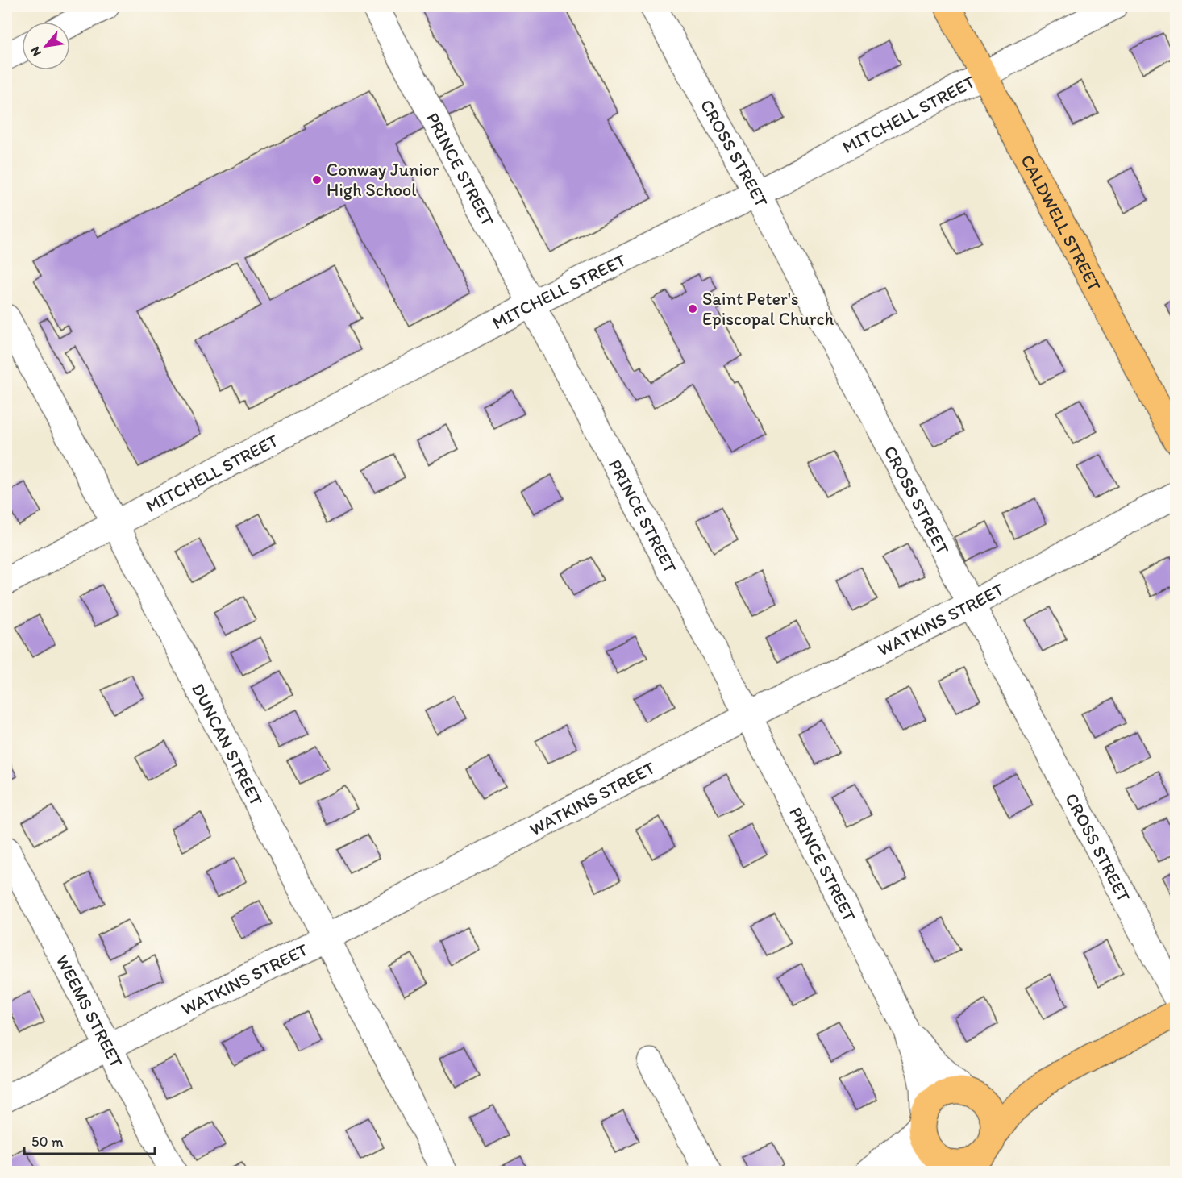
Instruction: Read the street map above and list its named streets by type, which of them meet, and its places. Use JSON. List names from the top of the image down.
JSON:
{
  "streets": {
    "main road": ["CALDWELL STREET"],
    "street": [
      "MITCHELL STREET",
      "CROSS STREET",
      "PRINCE STREET",
      "WATKINS STREET",
      "DUNCAN STREET",
      "WEEMS STREET"
    ]
  },
  "crossings": [
    ["MITCHELL STREET", "CROSS STREET"],
    ["MITCHELL STREET", "PRINCE STREET"],
    ["MITCHELL STREET", "CALDWELL STREET"],
    ["MITCHELL STREET", "DUNCAN STREET"],
    ["CROSS STREET", "WATKINS STREET"],
    ["PRINCE STREET", "WATKINS STREET"],
    ["WATKINS STREET", "DUNCAN STREET"],
    ["WATKINS STREET", "WEEMS STREET"]
  ],
  "places": ["Conway Junior High School", "Saint Peter's Episcopal Church"],
  "scale_bar": "50 m",
  "north": "bottom left"
}
